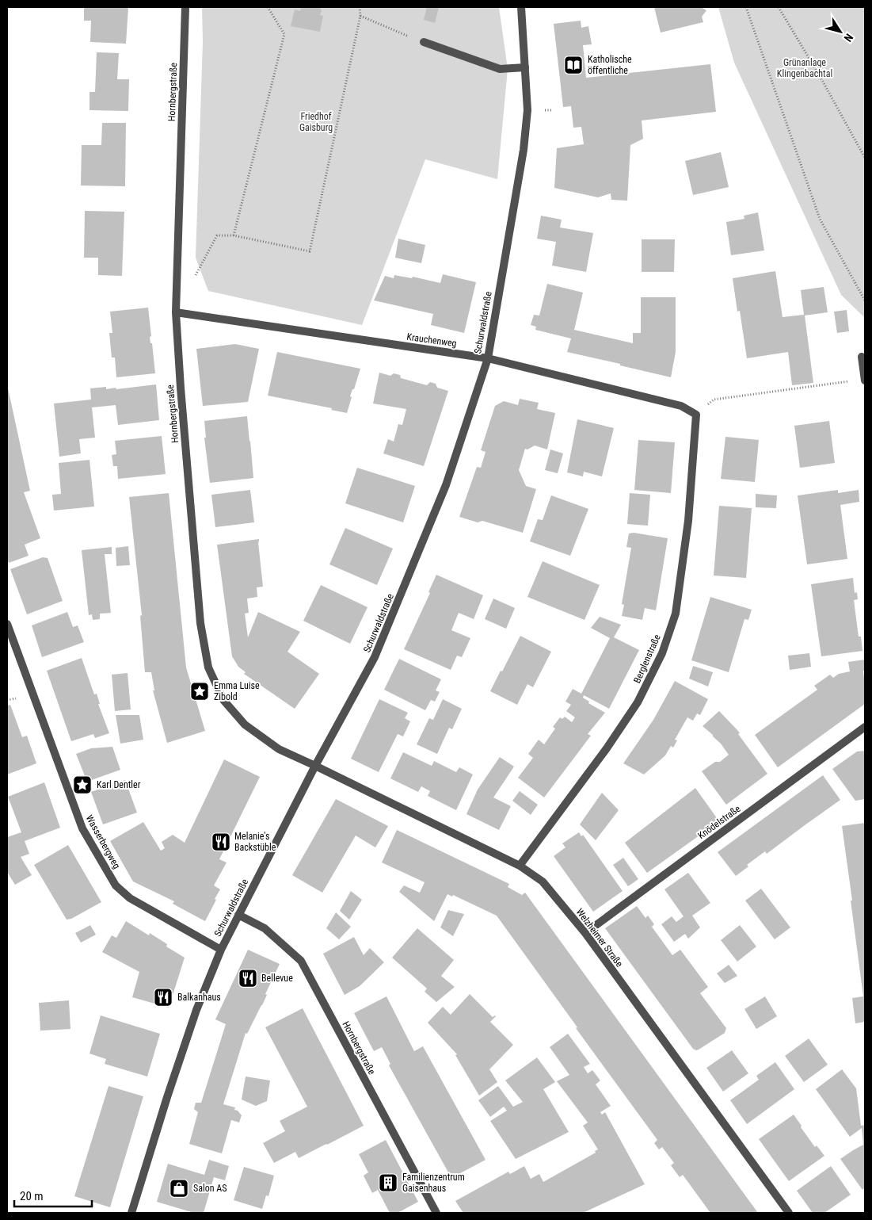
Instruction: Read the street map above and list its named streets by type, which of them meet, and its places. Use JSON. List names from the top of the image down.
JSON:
{
  "streets": {
    "street": [
      "Hornbergstraße",
      "Schurwaldstraße",
      "Krauchenweg",
      "Berglenstraße",
      "Knödelstraße",
      "Wasserbergweg",
      "Welzheimer Straße"
    ]
  },
  "crossings": [
    ["Hornbergstraße", "Schurwaldstraße"],
    ["Hornbergstraße", "Krauchenweg"],
    ["Hornbergstraße", "Welzheimer Straße"],
    ["Schurwaldstraße", "Krauchenweg"],
    ["Schurwaldstraße", "Wasserbergweg"],
    ["Schurwaldstraße", "Welzheimer Straße"],
    ["Krauchenweg", "Berglenstraße"],
    ["Berglenstraße", "Welzheimer Straße"],
    ["Knödelstraße", "Welzheimer Straße"]
  ],
  "parks": ["Grünanlage Klingenbachtal", "Friedhof Gaisburg"],
  "places": {
    "library": ["Katholische öffentliche"],
    "place": ["Emma Luise Zibold", "Karl Dentler"],
    "restaurant": ["Melanie's Backstüble", "Bellevue", "Balkanhaus"],
    "building": ["Familienzentrum Gaisenhaus"],
    "shop": ["Salon AS"]
  },
  "scale_bar": "20 m",
  "north": "bottom right"
}
